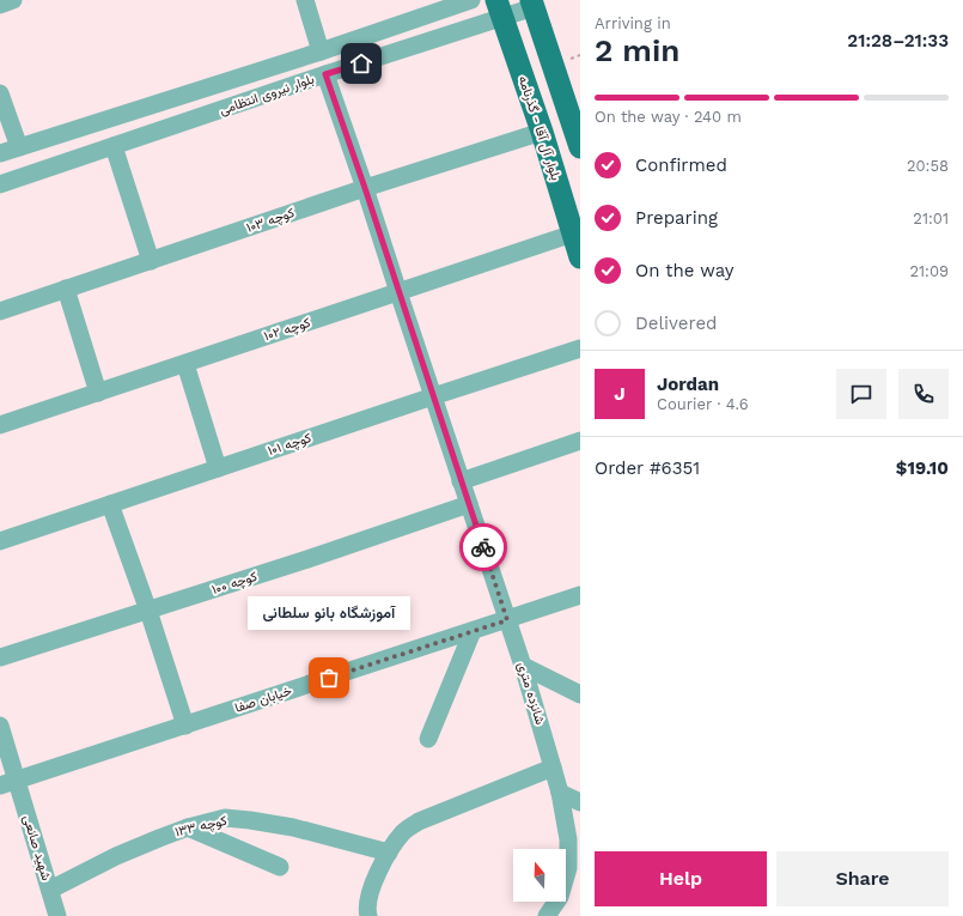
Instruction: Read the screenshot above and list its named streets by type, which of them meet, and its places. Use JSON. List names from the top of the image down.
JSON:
{
  "streets": {
    "main road": ["بلوار آل آقا - گذرنامه"],
    "street": [
      "بلوار نیروی انتظامی",
      "کوچه ۱۰۳",
      "کوچه ۱۰۲",
      "کوچه ۱۰۱",
      "کوچه ۱۰۰",
      "شانزده متری",
      "خیابان صفا",
      "کوچه ۱۳۳",
      "شهید صانعی"
    ]
  },
  "crossings": [
    ["بلوار نیروی انتظامی", "بلوار آل آقا - گذرنامه"],
    ["بلوار نیروی انتظامی", "شانزده متری"],
    ["بلوار آل آقا - گذرنامه", "کوچه ۱۰۳"],
    ["بلوار آل آقا - گذرنامه", "کوچه ۱۰۲"],
    ["کوچه ۱۰۳", "شانزده متری"],
    ["کوچه ۱۰۲", "شانزده متری"],
    ["کوچه ۱۰۱", "شانزده متری"],
    ["کوچه ۱۰۰", "شانزده متری"],
    ["شانزده متری", "خیابان صفا"],
    ["خیابان صفا", "شهید صانعی"],
    ["کوچه ۱۳۳", "شهید صانعی"]
  ],
  "places": ["آموزشگاه بانو سلطانی"],
  "north": "top",
  "page": {
    "heading": ["2 min", "Arriving in", "21:28–21:33"],
    "panel": [
      "Jordan",
      "Courier · 4.6",
      "Order #6351",
      "$19.10"
    ],
    "bar": "On the way · 240 m",
    "list": [
      ["Confirmed", "20:58"],
      ["Preparing", "21:01"],
      ["On the way", "21:09"],
      "Delivered"
    ],
    "round": "J",
    "bubble": "آموزشگاه بانو سلطانی",
    "buttons": ["Help", "Share"]
  }
}
